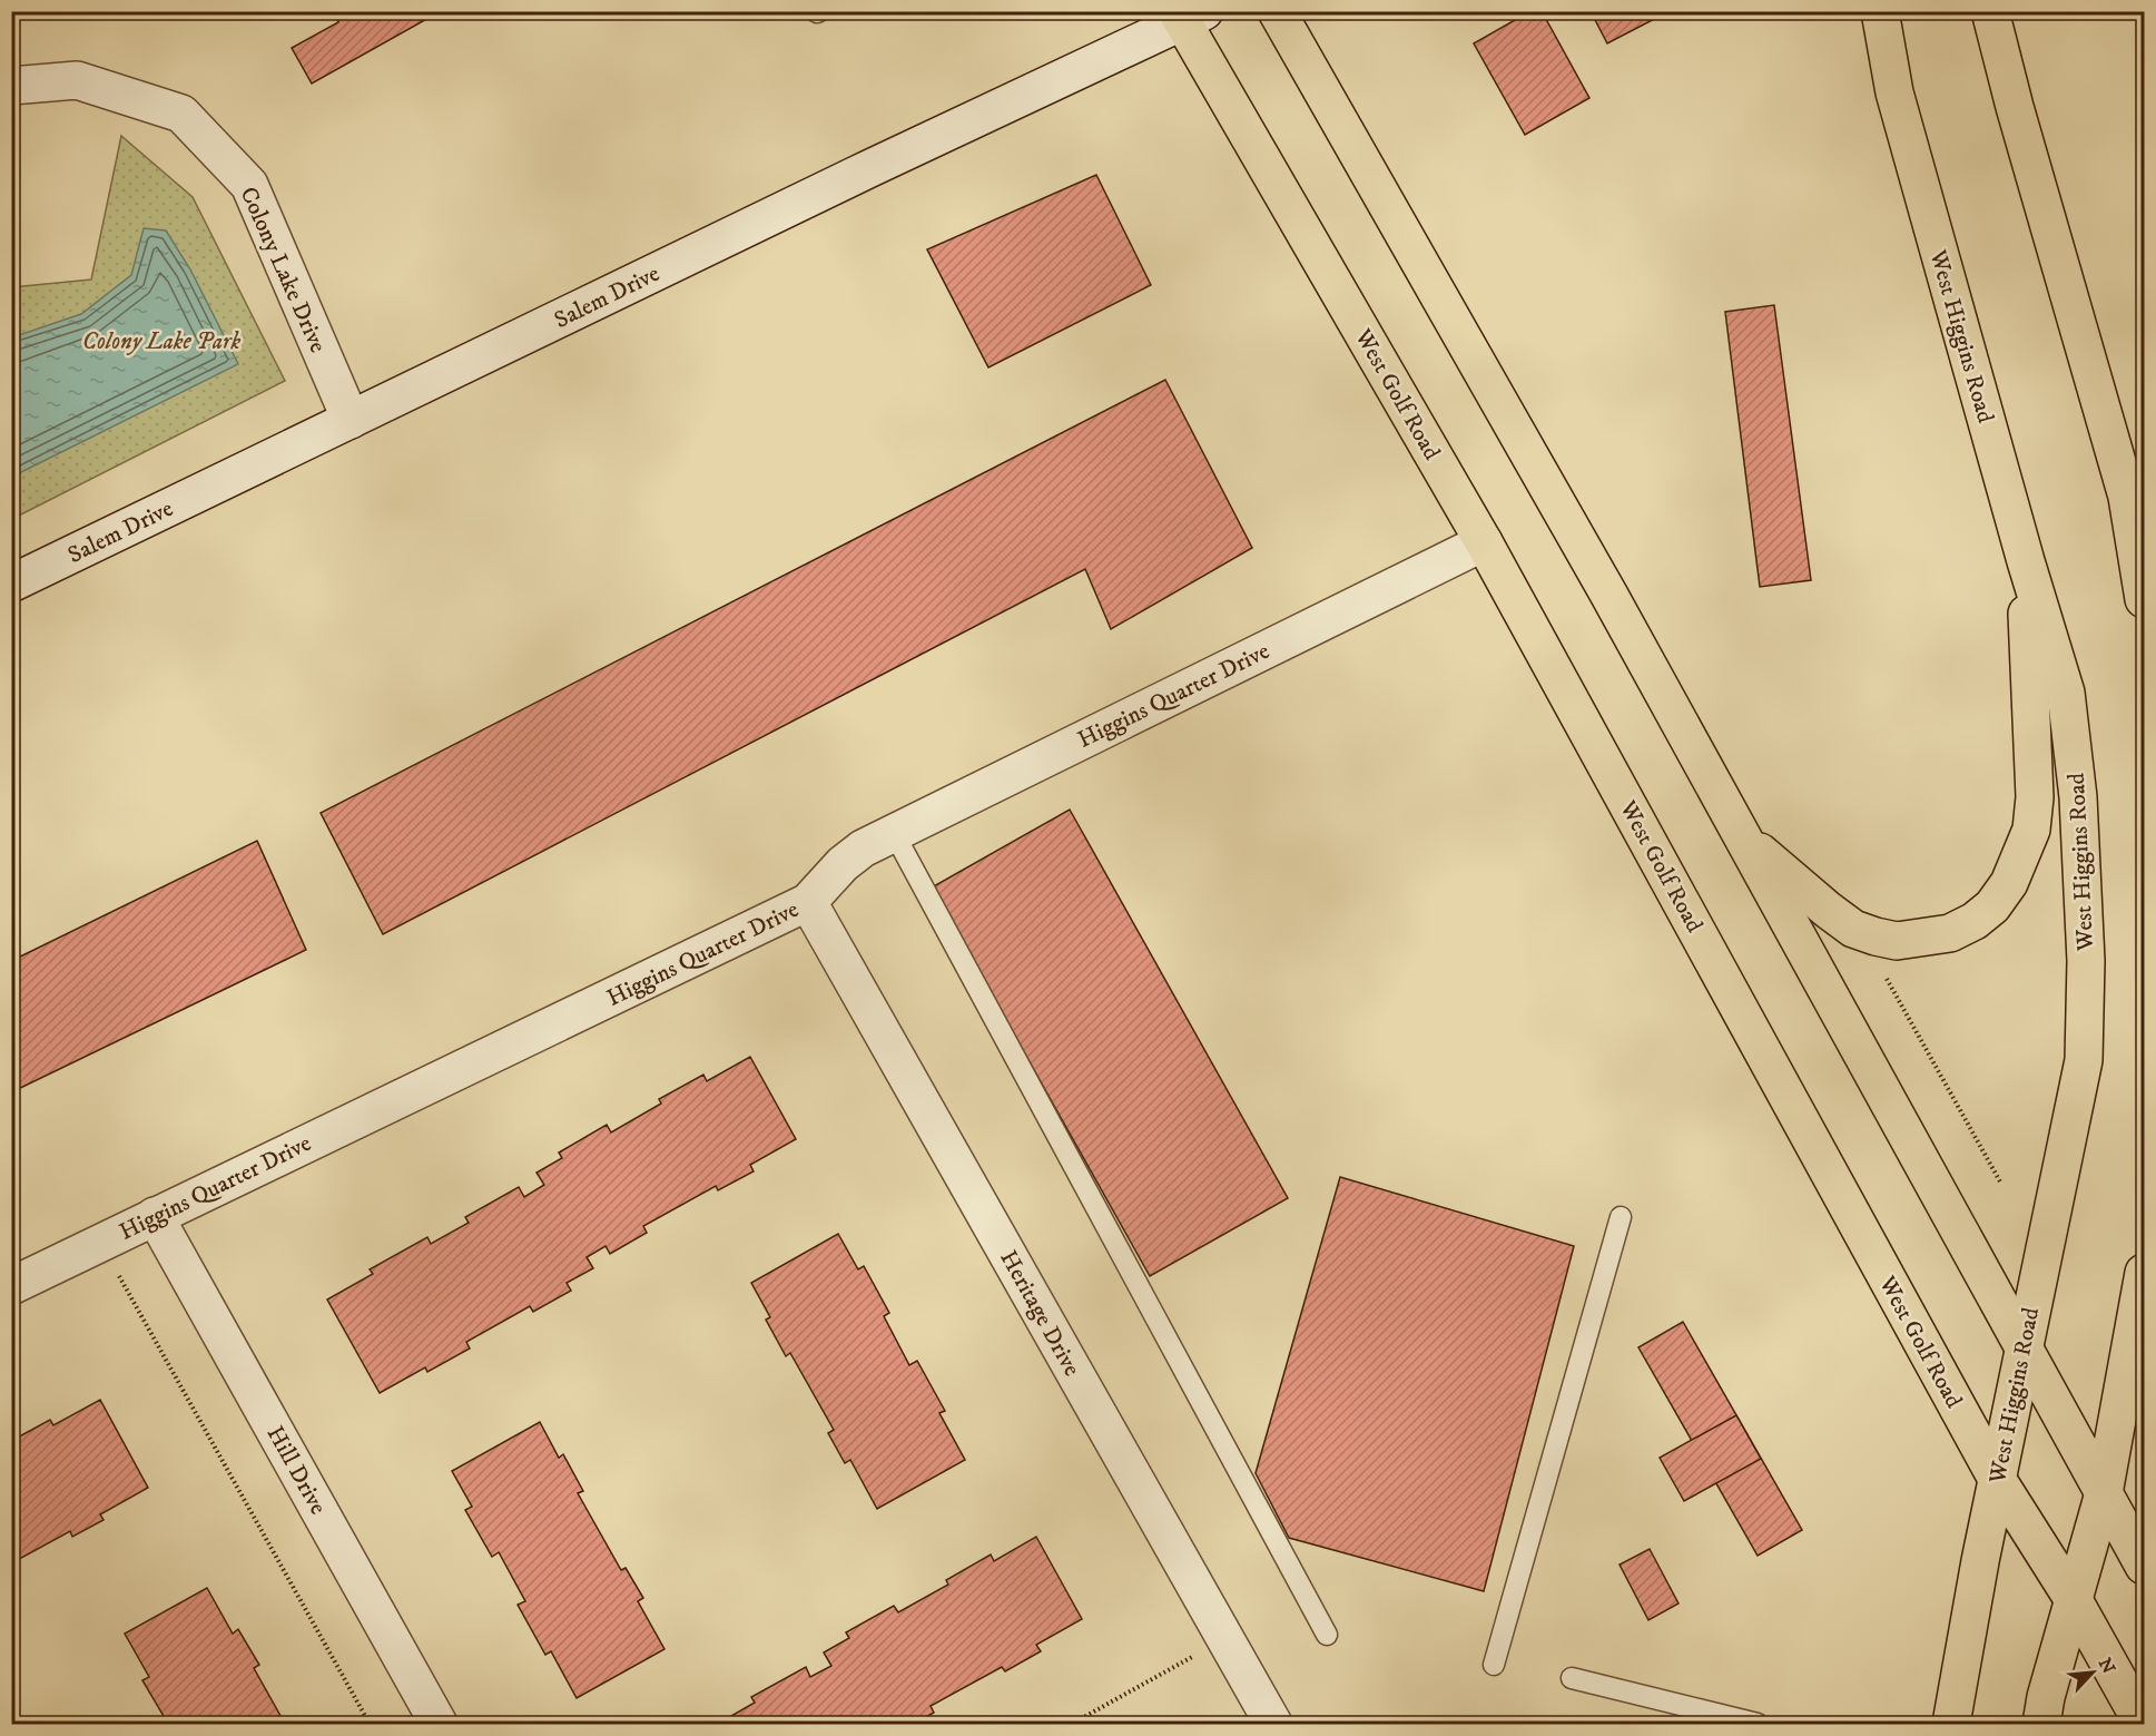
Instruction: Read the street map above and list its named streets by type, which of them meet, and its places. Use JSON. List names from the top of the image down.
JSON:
{
  "streets": {
    "main road": ["West Higgins Road", "West Golf Road"],
    "street": [
      "Colony Lake Drive",
      "Salem Drive",
      "Higgins Quarter Drive",
      "Heritage Drive",
      "Hill Drive"
    ]
  },
  "crossings": [
    ["Colony Lake Drive", "Salem Drive"],
    ["Salem Drive", "West Golf Road"],
    ["West Higgins Road", "West Golf Road"],
    ["West Golf Road", "Higgins Quarter Drive"],
    ["Higgins Quarter Drive", "Heritage Drive"],
    ["Higgins Quarter Drive", "Hill Drive"]
  ],
  "parks": ["Colony Lake Park"],
  "north": "top right"
}
